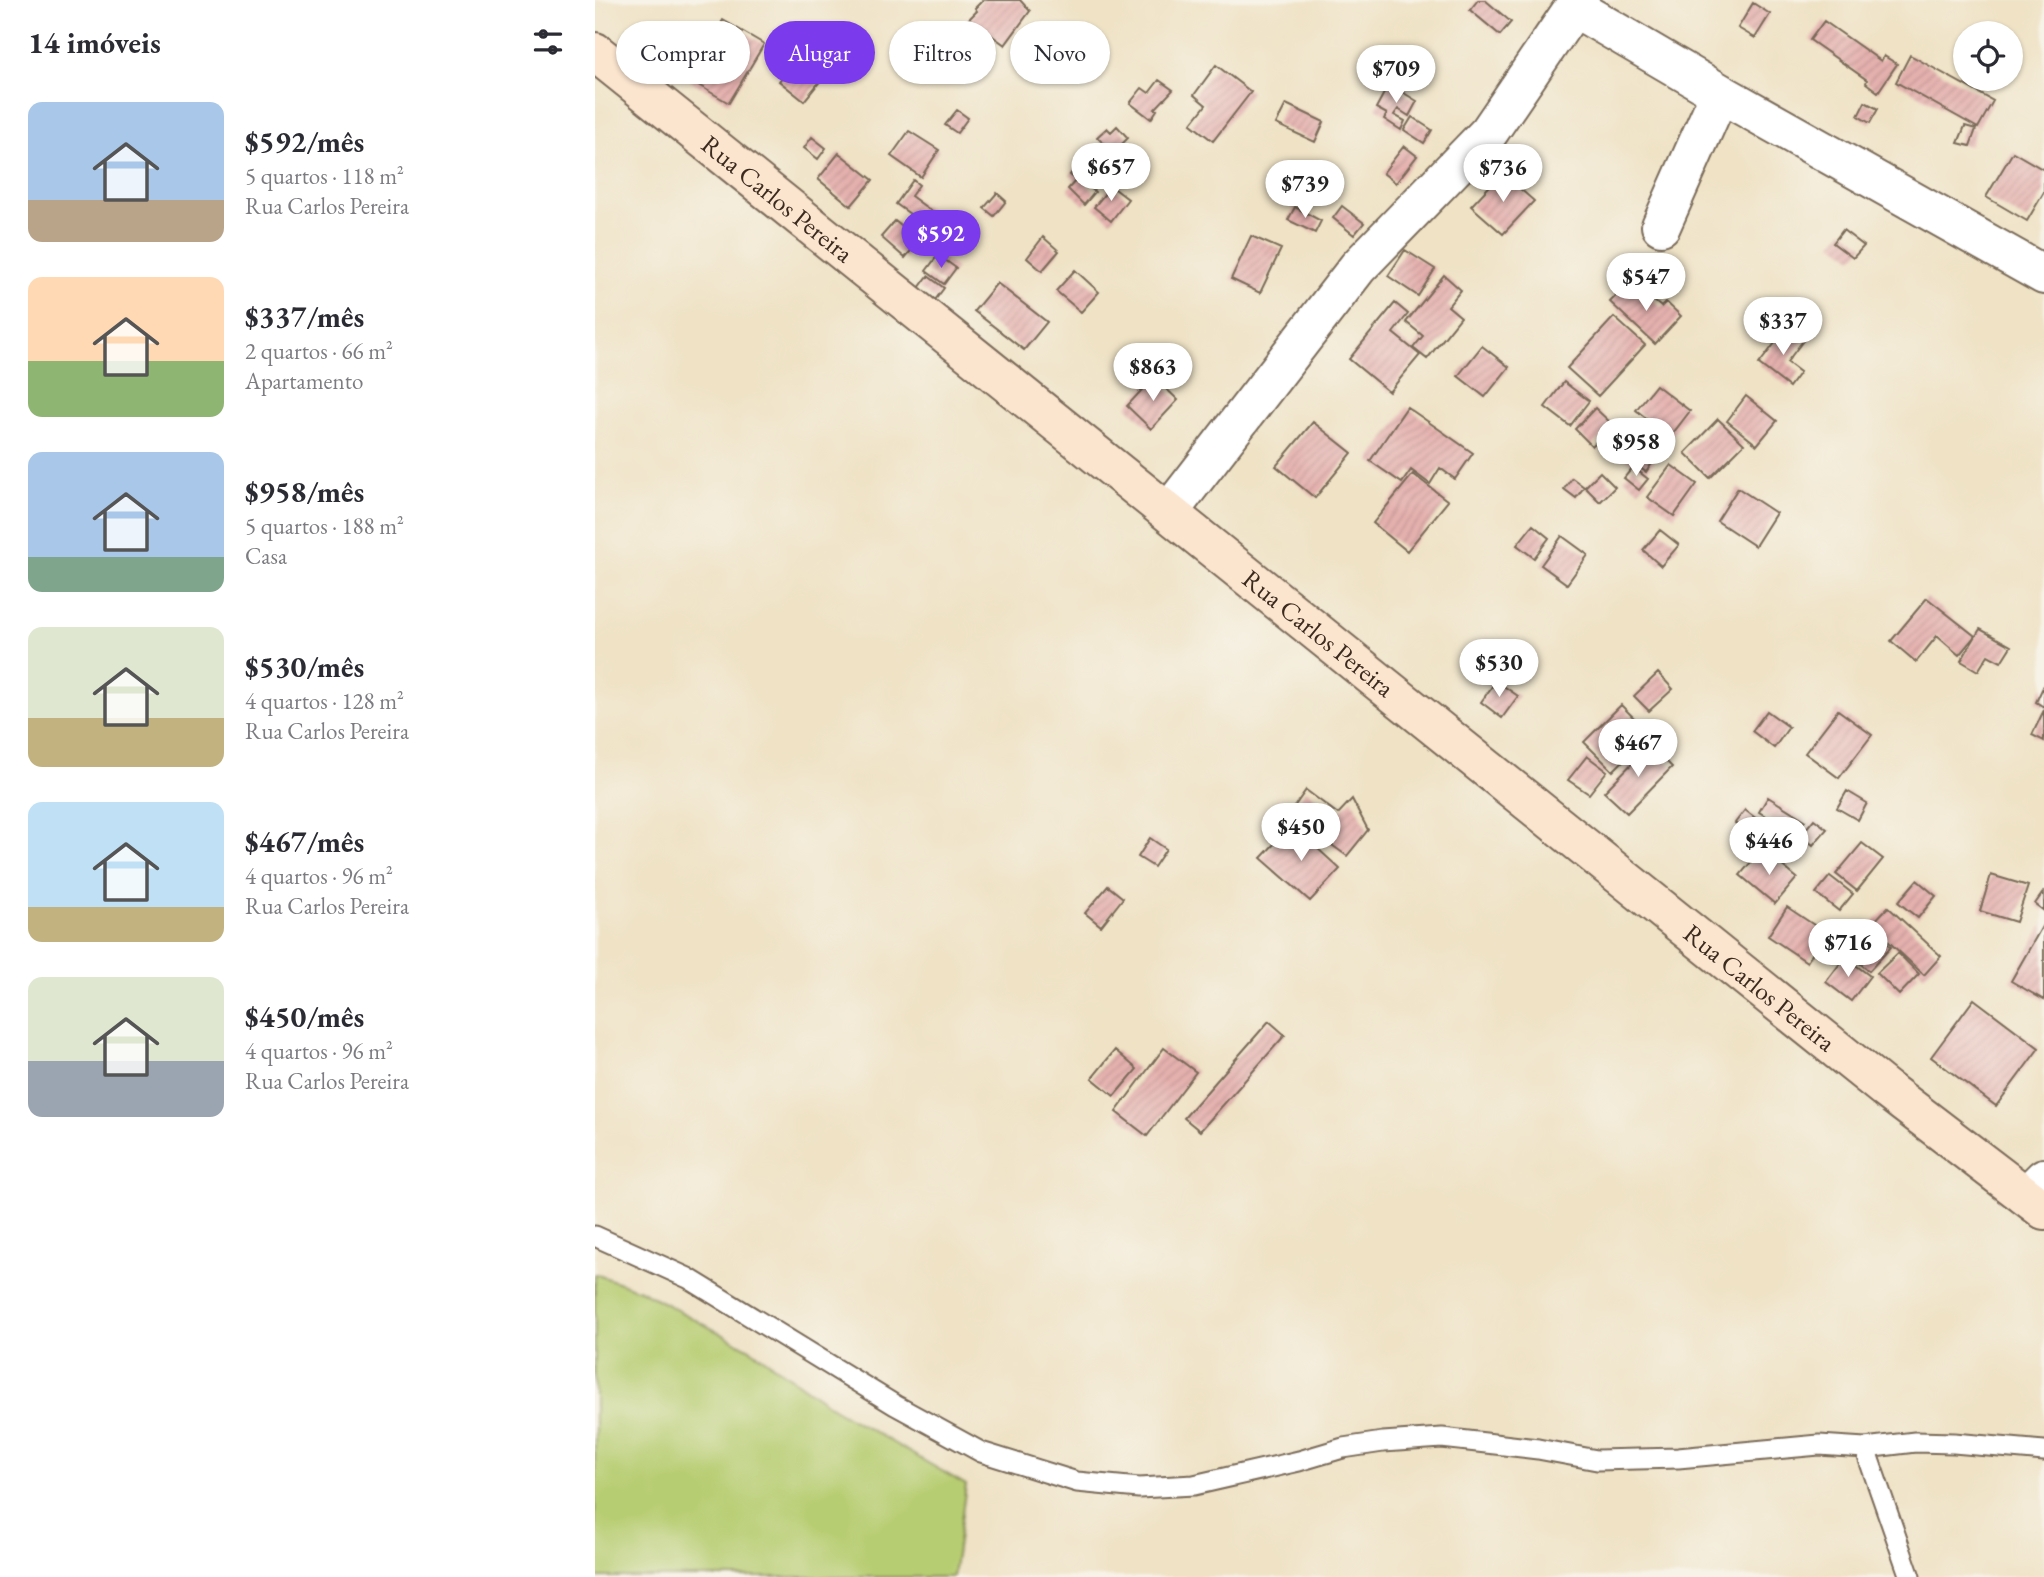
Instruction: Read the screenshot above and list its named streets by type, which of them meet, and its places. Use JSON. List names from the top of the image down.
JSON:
{
  "streets": {
    "main road": ["Rua Carlos Pereira"]
  },
  "page": {
    "heading": "14 imóveis",
    "chip": [
      "Comprar",
      "Alugar",
      "Filtros",
      "Novo"
    ],
    "price": [
      "$709",
      "$657",
      "$736",
      "$739",
      "$592",
      "$547",
      "$337",
      "$863",
      "$958",
      "$530",
      "$467",
      "$450",
      "$446",
      "$716"
    ],
    "list": [
      {
        "name": "$592/mês",
        "note": "5 quartos · 118 m² · Rua Carlos Pereira"
      },
      {
        "name": "$337/mês",
        "note": "2 quartos · 66 m² · Apartamento"
      },
      {
        "name": "$958/mês",
        "note": "5 quartos · 188 m² · Casa"
      },
      {
        "name": "$530/mês",
        "note": "4 quartos · 128 m² · Rua Carlos Pereira"
      },
      {
        "name": "$467/mês",
        "note": "4 quartos · 96 m² · Rua Carlos Pereira"
      },
      {
        "name": "$450/mês",
        "note": "4 quartos · 96 m² · Rua Carlos Pereira"
      }
    ]
  }
}
